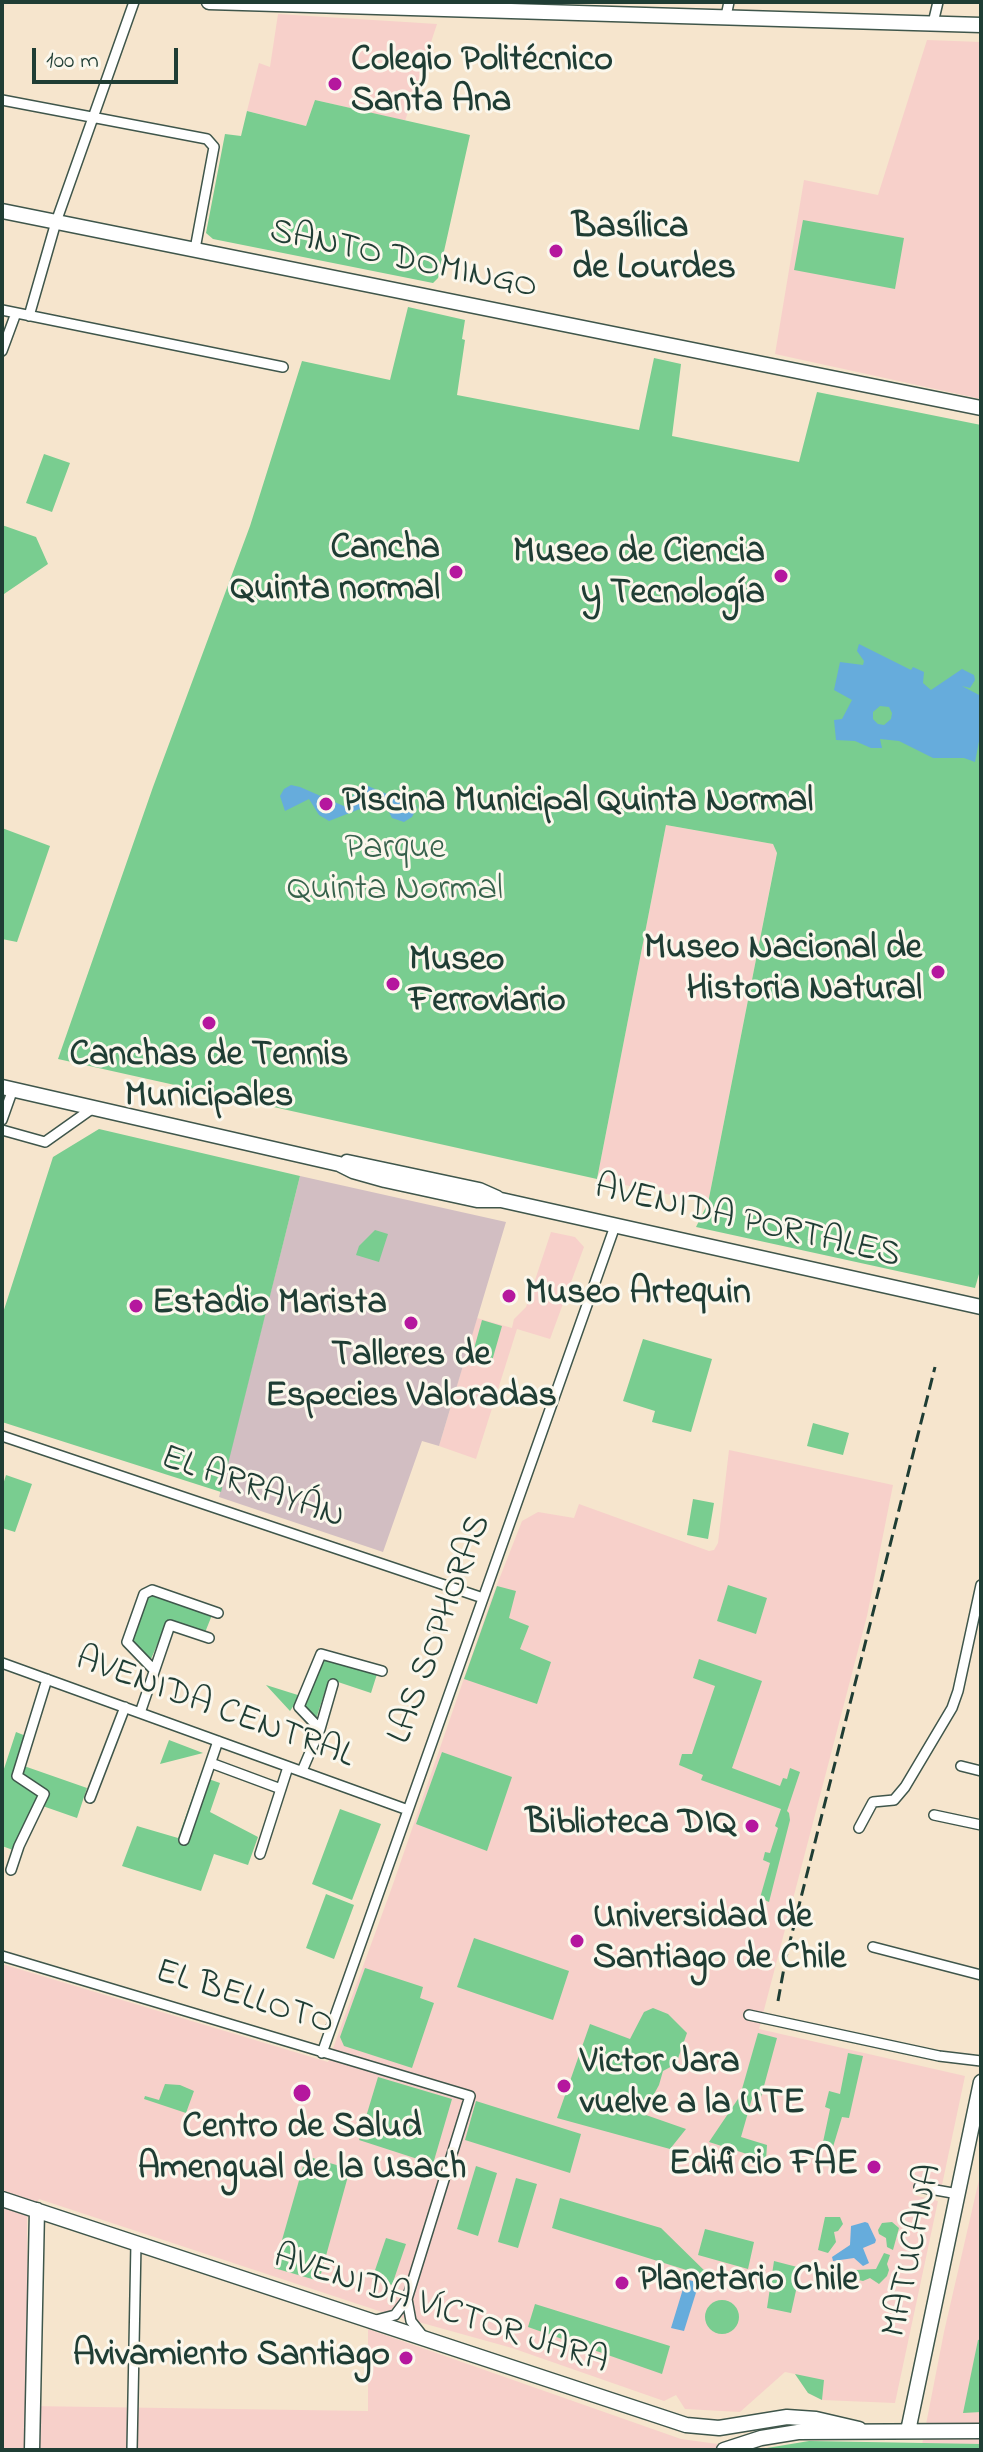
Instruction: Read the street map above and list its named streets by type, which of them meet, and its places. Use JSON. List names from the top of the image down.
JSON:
{
  "streets": {
    "main road": [
      "SANTO DOMINGO",
      "AVENIDA PORTALES",
      "MATUCANA",
      "AVENIDA VÍCTOR JARA"
    ],
    "street": [
      "EL ARRAYÁN",
      "LAS SOPHORAS",
      "AVENIDA CENTRAL",
      "EL BELLOTO"
    ]
  },
  "crossings": [
    ["AVENIDA PORTALES", "LAS SOPHORAS"],
    ["EL ARRAYÁN", "LAS SOPHORAS"],
    ["LAS SOPHORAS", "AVENIDA CENTRAL"],
    ["LAS SOPHORAS", "EL BELLOTO"]
  ],
  "parks": ["Parque Quinta Normal"],
  "places": [
    "Colegio Politécnico Santa Ana",
    "Basílica de Lourdes",
    "Cancha Quinta normal",
    "Museo de Ciencia y Tecnología",
    "Piscina Municipal Quinta Normal",
    "Museo Nacional de Historia Natural",
    "Museo Ferroviario",
    "Canchas de Tennis Municipales",
    "Museo Artequin",
    "Estadio Marista",
    "Talleres de Especies Valoradas",
    "Biblioteca DIQ",
    "Universidad de Santiago de Chile",
    "Victor Jara vuelve a la UTE",
    "Centro de Salud Amengual de la Usach",
    "Edificio FAE",
    "Planetario Chile",
    "Avivamiento Santiago"
  ],
  "scale_bar": "100 m"
}
